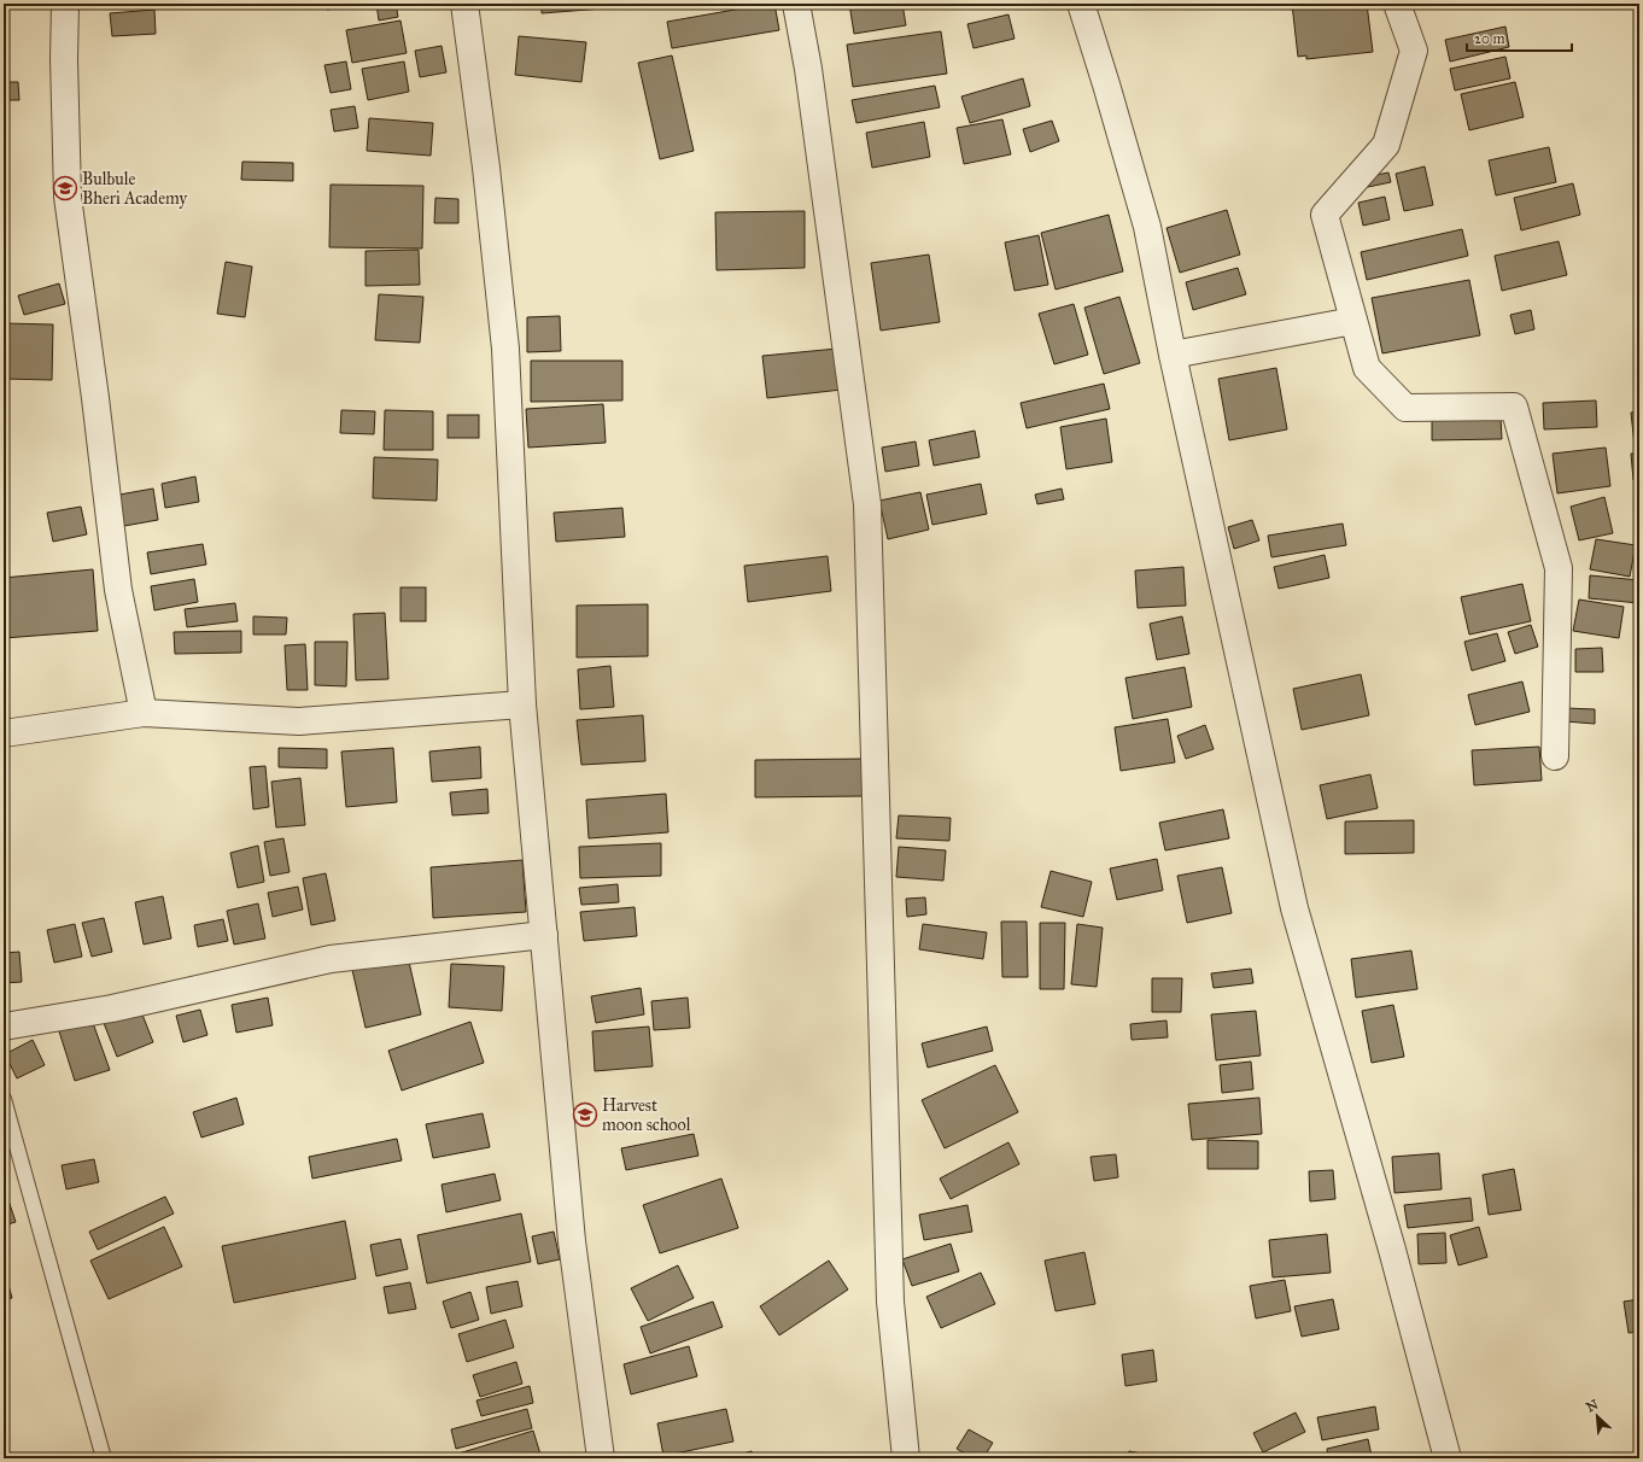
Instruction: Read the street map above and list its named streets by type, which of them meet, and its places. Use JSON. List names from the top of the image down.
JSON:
{
  "places": {
    "school or university": ["Bulbule Bheri Academy", "Harvest moon school"]
  },
  "scale_bar": "20 m",
  "north": "top left"
}
